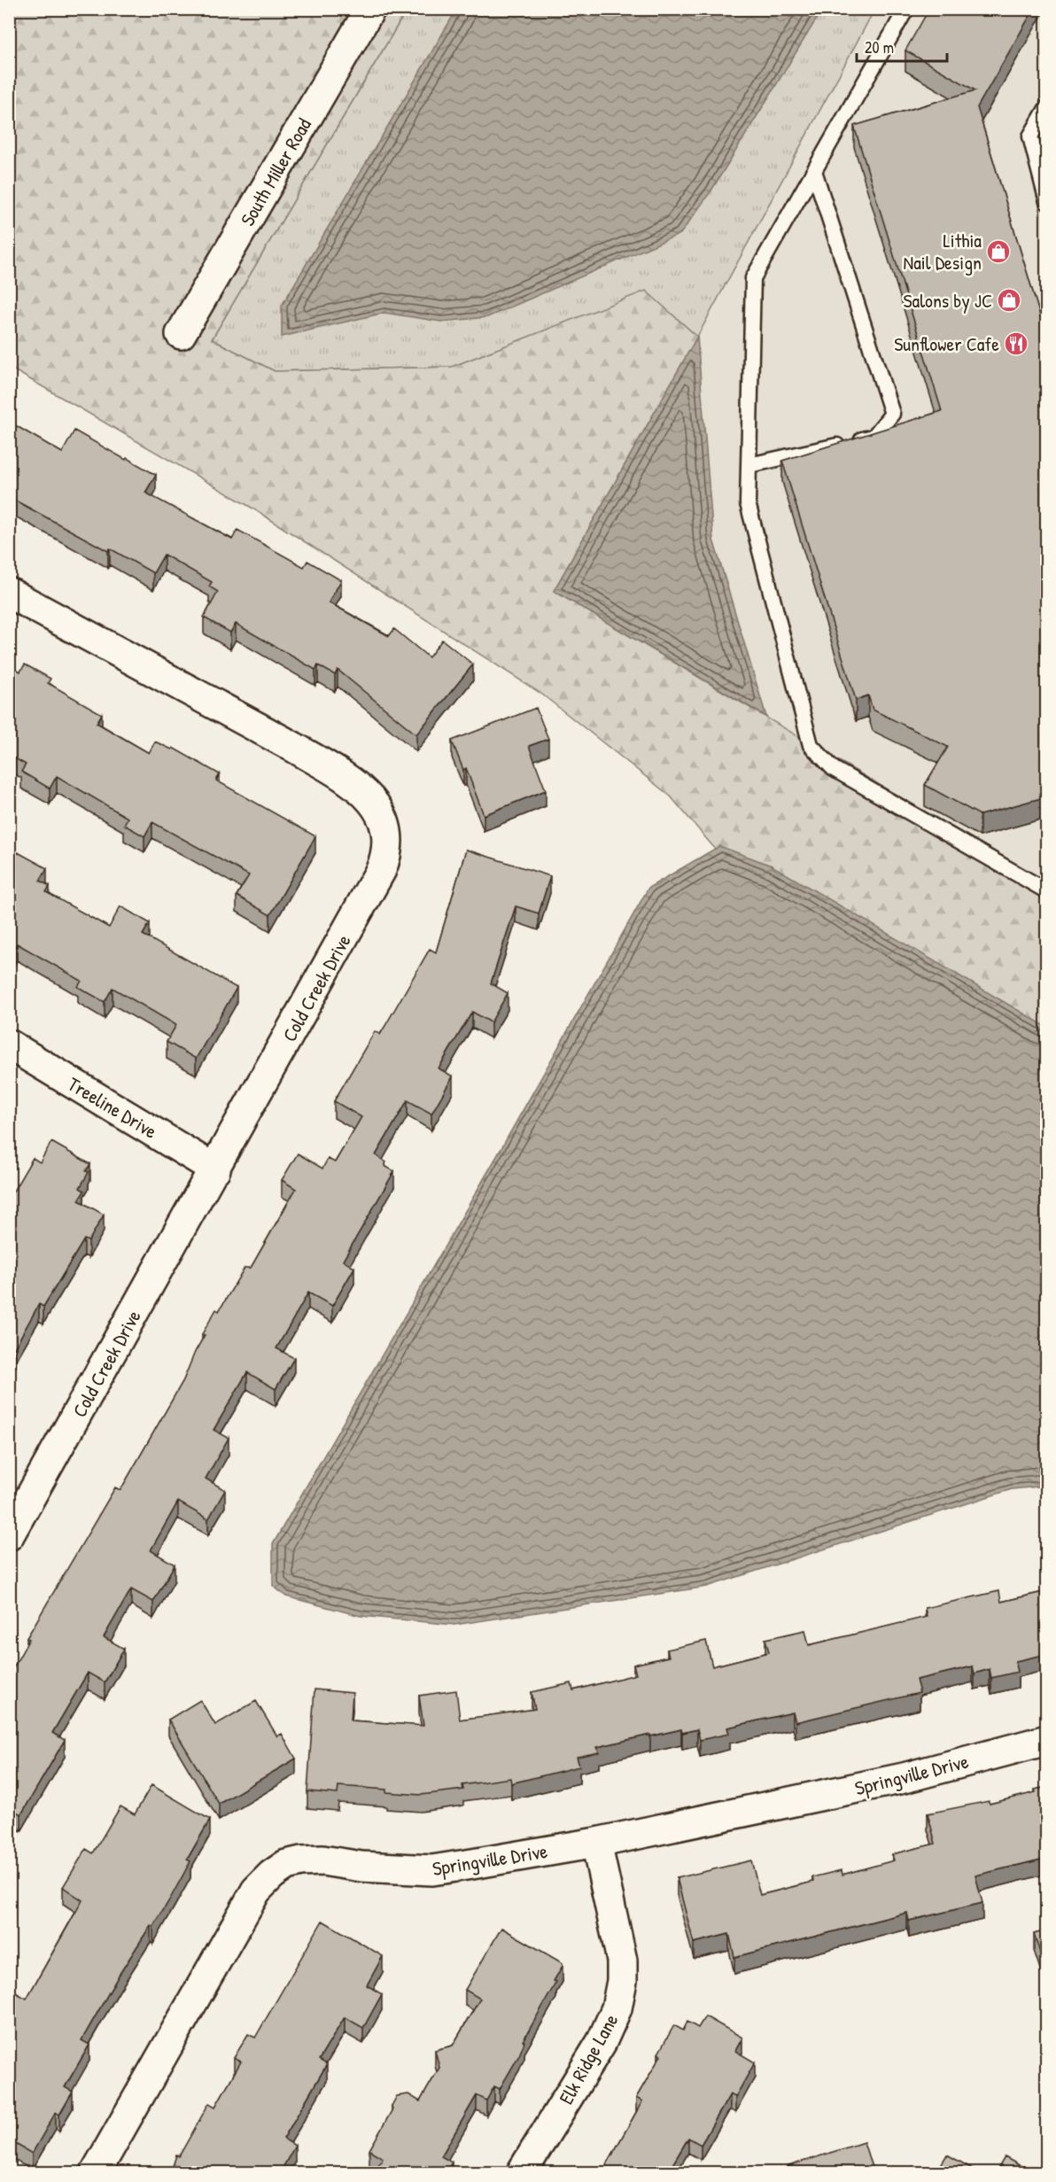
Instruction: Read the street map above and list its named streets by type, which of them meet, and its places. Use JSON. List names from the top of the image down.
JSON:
{
  "streets": {
    "street": [
      "South Miller Road",
      "Cold Creek Drive",
      "Treeline Drive",
      "Springville Drive",
      "Elk Ridge Lane"
    ]
  },
  "crossings": [
    ["Cold Creek Drive", "Treeline Drive"],
    ["Springville Drive", "Elk Ridge Lane"]
  ],
  "places": {
    "shop": ["Lithia Nail Design", "Salons by JC"],
    "restaurant": ["Sunflower Cafe"]
  },
  "scale_bar": "20 m"
}
